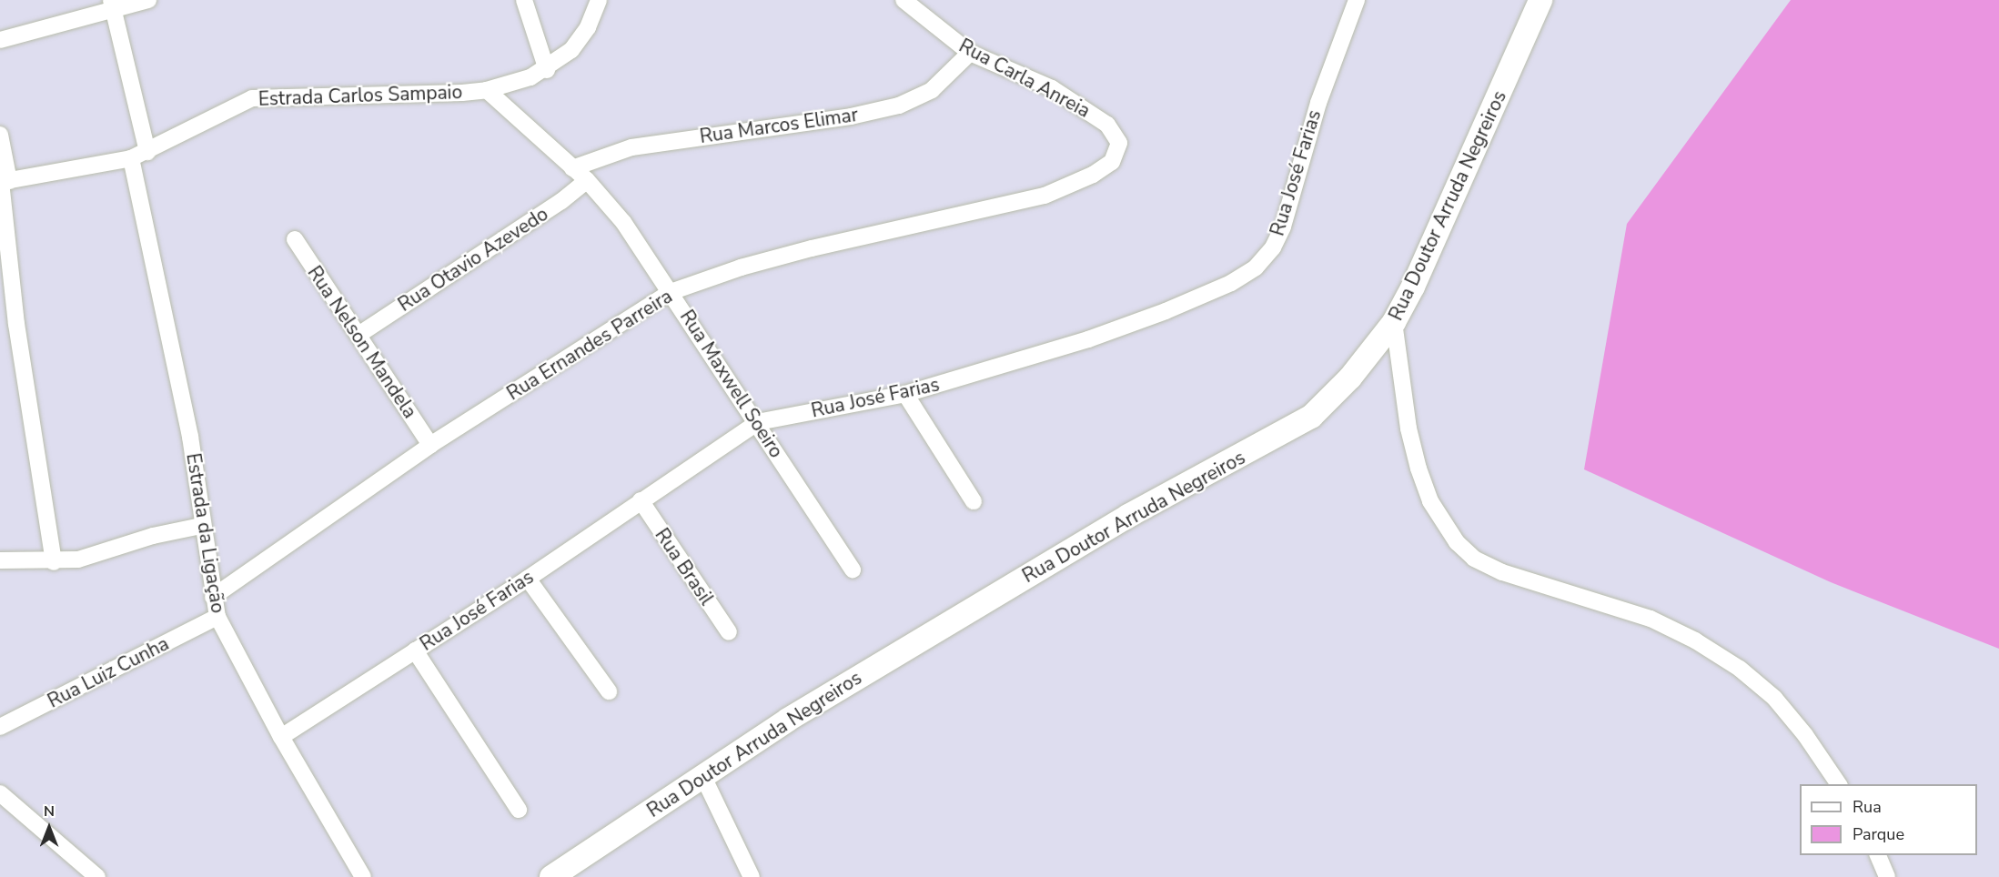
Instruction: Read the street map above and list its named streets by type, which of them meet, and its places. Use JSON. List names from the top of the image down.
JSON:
{
  "streets": {
    "street": [
      "Rua Carla Anreia",
      "Estrada Carlos Sampaio",
      "Rua Marcos Elimar",
      "Rua José Farias",
      "Rua Doutor Arruda Negreiros",
      "Rua Otavio Azevedo",
      "Rua Nelson Mandela",
      "Rua Ernandes Parreira",
      "Rua Maxwell Soeiro",
      "Estrada da Ligação",
      "Rua Brasil",
      "Rua Luiz Cunha"
    ]
  },
  "crossings": [
    ["Rua Carla Anreia", "Rua Marcos Elimar"],
    ["Rua Carla Anreia", "Rua Ernandes Parreira"],
    ["Estrada Carlos Sampaio", "Rua Maxwell Soeiro"],
    ["Estrada Carlos Sampaio", "Estrada da Ligação"],
    ["Rua Marcos Elimar", "Rua Maxwell Soeiro"],
    ["Rua José Farias", "Rua Maxwell Soeiro"],
    ["Rua José Farias", "Estrada da Ligação"],
    ["Rua José Farias", "Rua Brasil"],
    ["Rua Otavio Azevedo", "Rua Nelson Mandela"],
    ["Rua Otavio Azevedo", "Rua Maxwell Soeiro"],
    ["Rua Nelson Mandela", "Rua Ernandes Parreira"],
    ["Rua Ernandes Parreira", "Rua Maxwell Soeiro"],
    ["Rua Ernandes Parreira", "Estrada da Ligação"],
    ["Estrada da Ligação", "Rua Luiz Cunha"]
  ],
  "legend": ["Rua", "Parque"],
  "north": "top"
}
